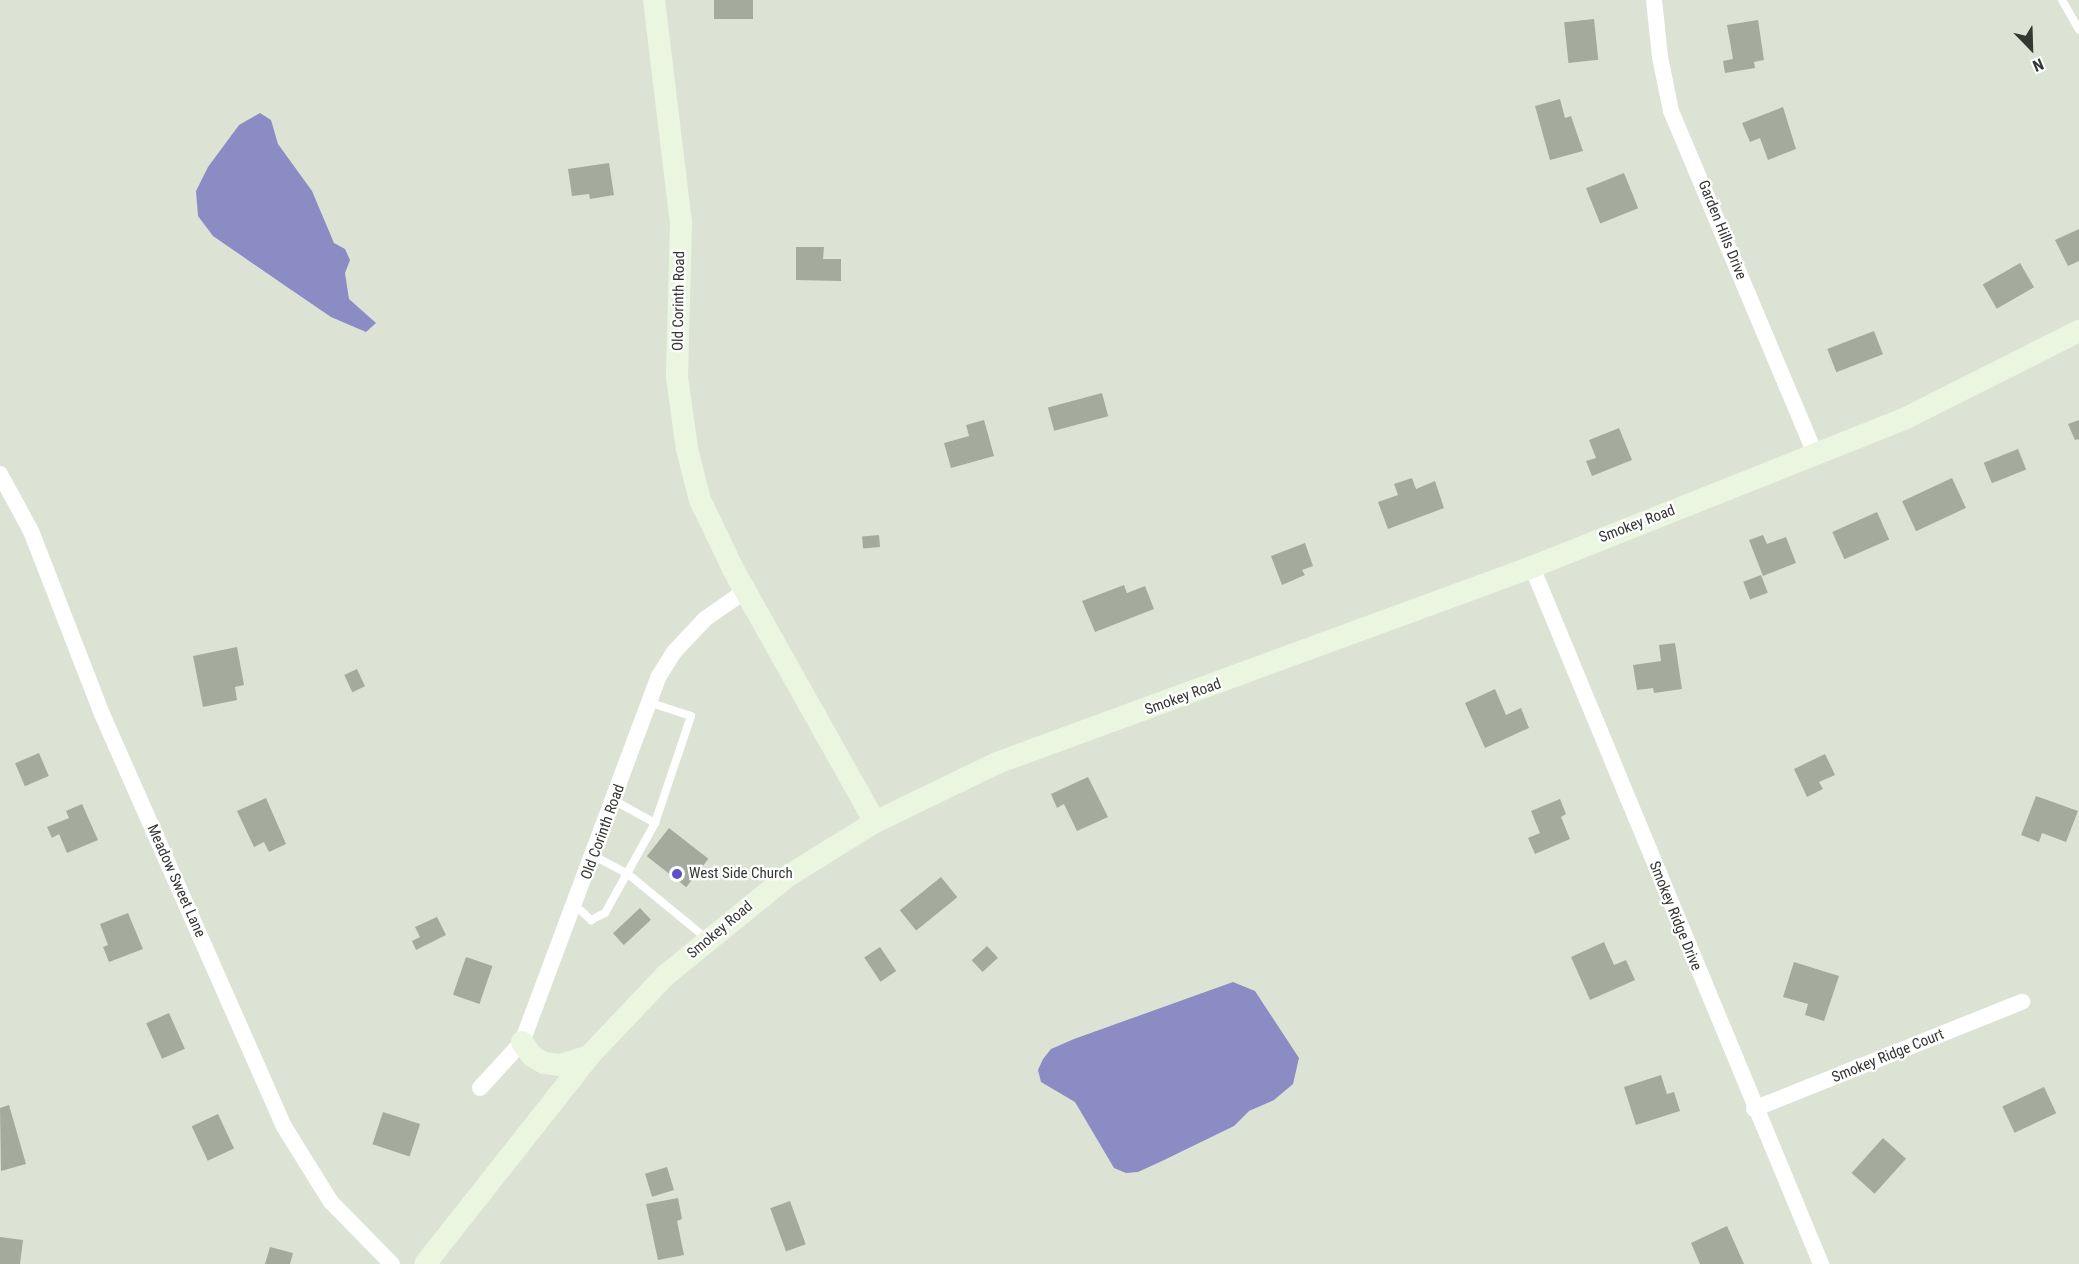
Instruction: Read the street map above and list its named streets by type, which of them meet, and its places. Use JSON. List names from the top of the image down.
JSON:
{
  "streets": {
    "street": [
      "Garden Hills Drive",
      "Old Corinth Road",
      "Smokey Road",
      "Meadow Sweet Lane",
      "Smokey Ridge Drive",
      "Smokey Ridge Court"
    ]
  },
  "crossings": [
    ["Garden Hills Drive", "Smokey Road"],
    ["Old Corinth Road", "Smokey Road"],
    ["Smokey Road", "Smokey Ridge Drive"],
    ["Smokey Ridge Drive", "Smokey Ridge Court"]
  ],
  "places": ["West Side Church"],
  "north": "bottom right"
}
